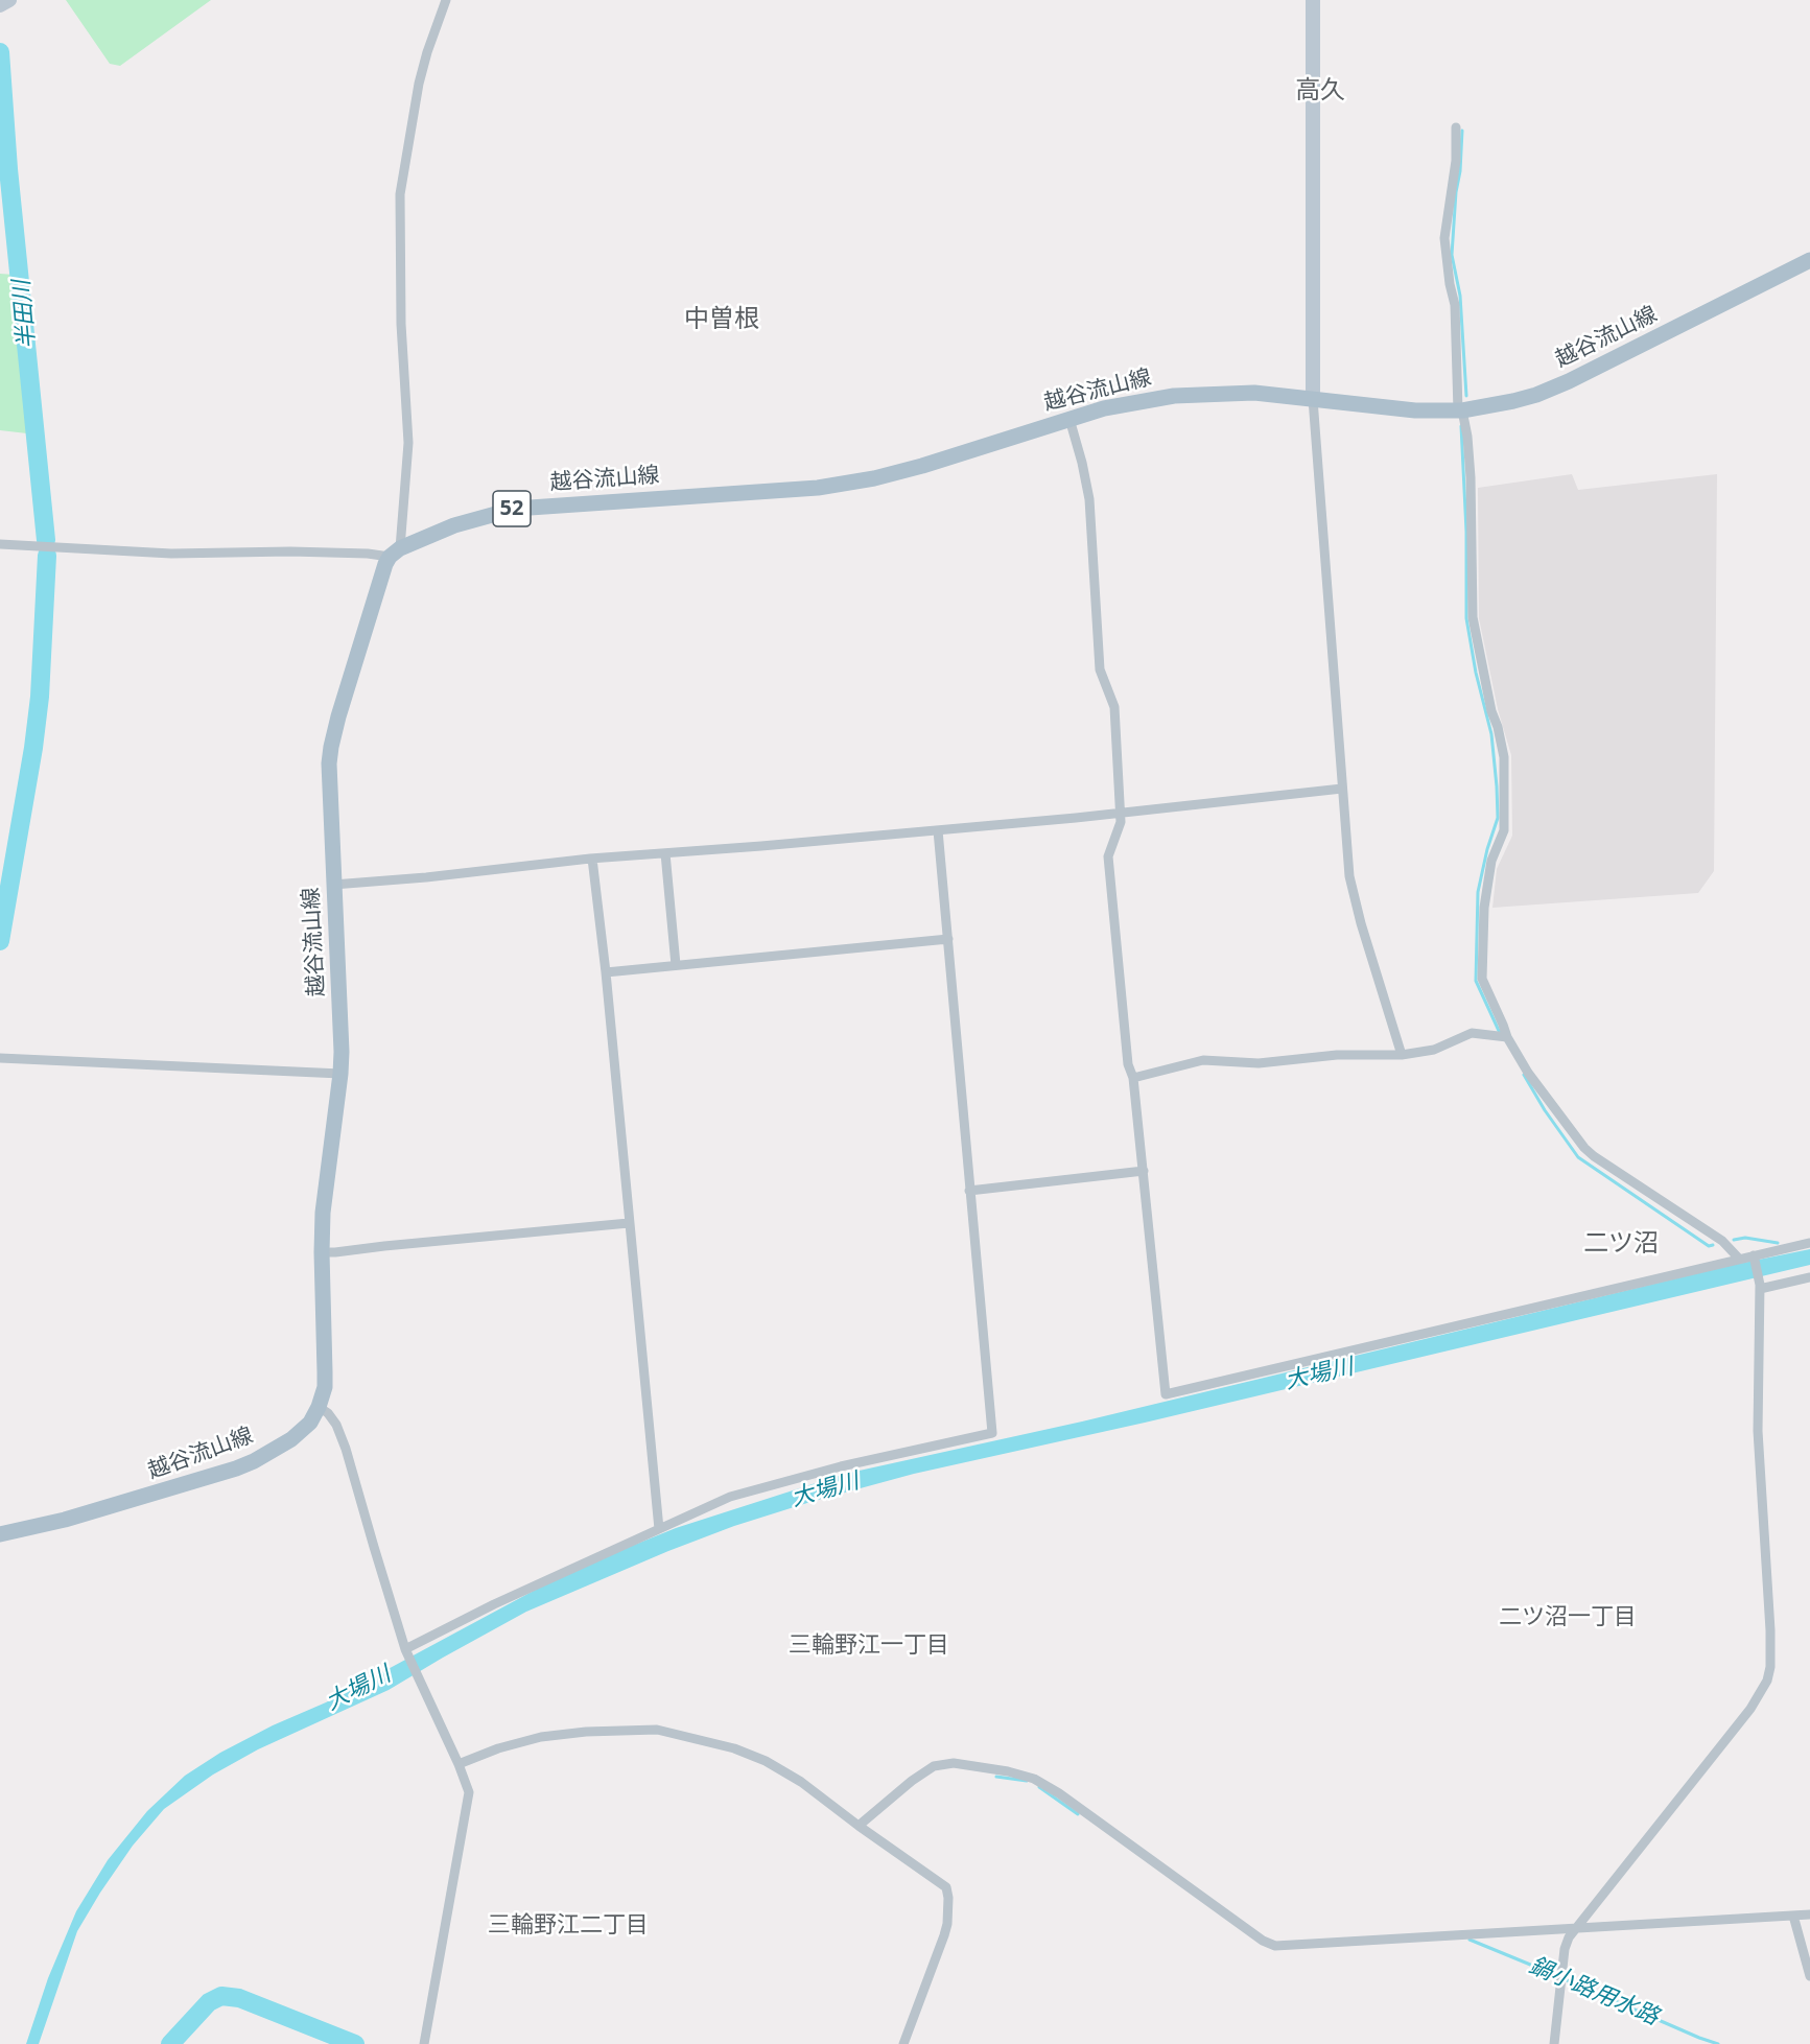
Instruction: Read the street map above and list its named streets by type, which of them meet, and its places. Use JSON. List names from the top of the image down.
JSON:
{
  "streets": {
    "main road": ["越谷流山線", "52"]
  },
  "districts": [
    "高久",
    "中曽根",
    "二ツ沼",
    "二ツ沼一丁目",
    "三輪野江一丁目",
    "三輪野江二丁目"
  ],
  "water": ["半田川", "大場川", "鍋小路用水路"]
}
